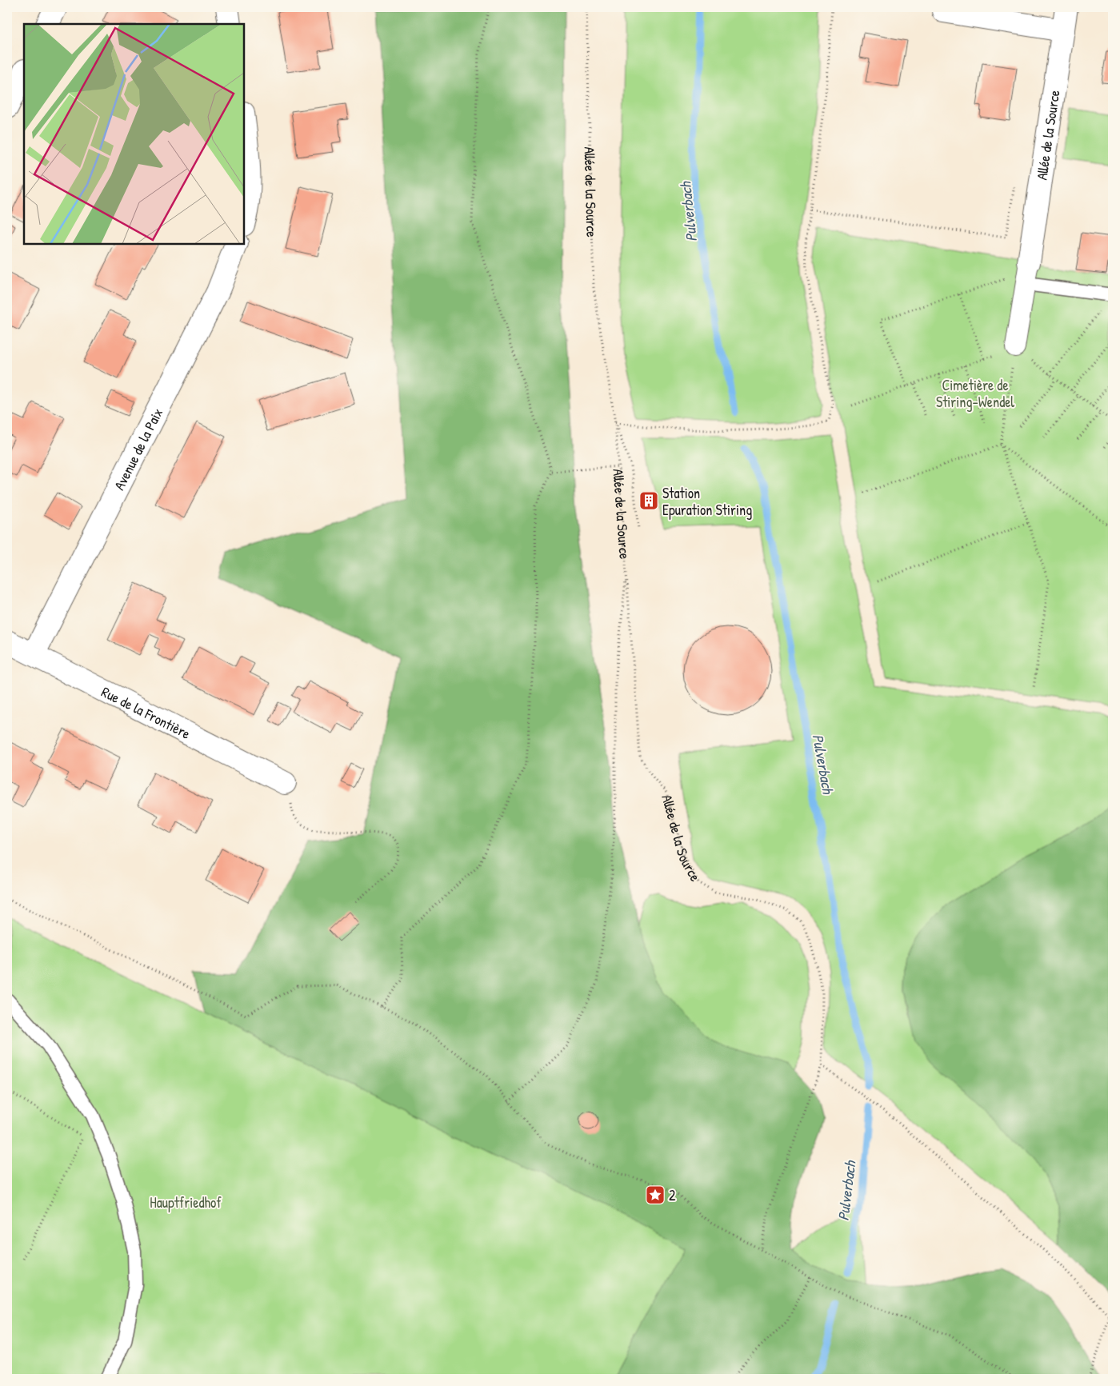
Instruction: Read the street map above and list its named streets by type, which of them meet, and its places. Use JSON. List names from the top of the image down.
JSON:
{
  "streets": {
    "street": ["Allée de la Source", "Avenue de la Paix", "Rue de la Frontière"]
  },
  "crossings": [
    ["Avenue de la Paix", "Rue de la Frontière"]
  ],
  "water": ["Pulverbach"],
  "parks": ["Cimetière de Stiring-Wendel", "Hauptfriedhof"],
  "places": {
    "building": ["Station Epuration Stiring"],
    "place": ["2"]
  }
}
